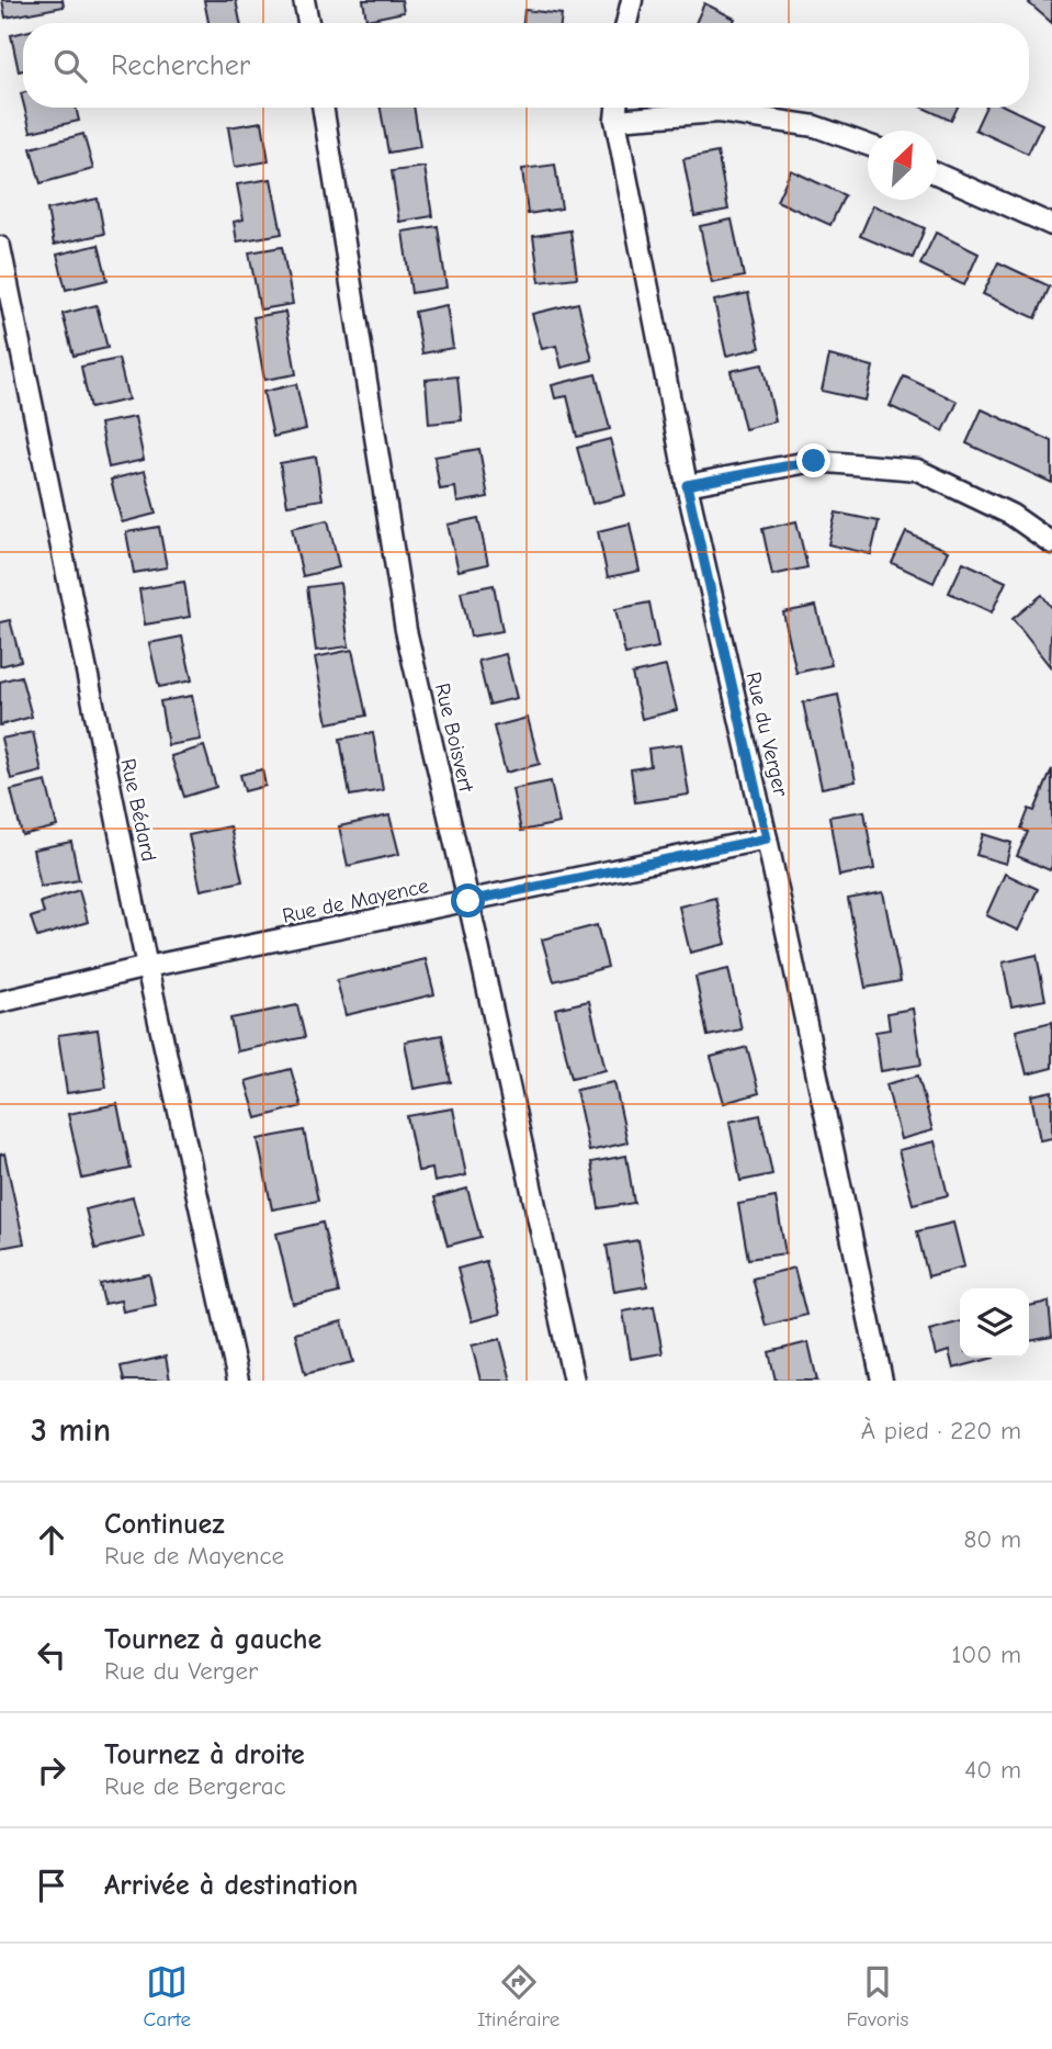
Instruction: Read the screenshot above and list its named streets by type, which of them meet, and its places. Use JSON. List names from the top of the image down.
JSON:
{
  "streets": {
    "street": [
      "Rue du Verger",
      "Rue Boisvert",
      "Rue Bédard",
      "Rue de Mayence"
    ]
  },
  "crossings": [
    ["Rue du Verger", "Rue de Mayence"],
    ["Rue Boisvert", "Rue de Mayence"],
    ["Rue Bédard", "Rue de Mayence"]
  ],
  "north": "top right",
  "page": {
    "search": "Rechercher",
    "heading": ["3 min", "À pied · 220 m"],
    "list": [
      ["Continuez", "Rue de Mayence", "80 m"],
      ["Tournez à gauche", "Rue du Verger", "100 m"],
      ["Tournez à droite", "Rue de Bergerac", "40 m"],
      "Arrivée à destination"
    ],
    "nav": ["Carte", "Itinéraire", "Favoris"]
  }
}
